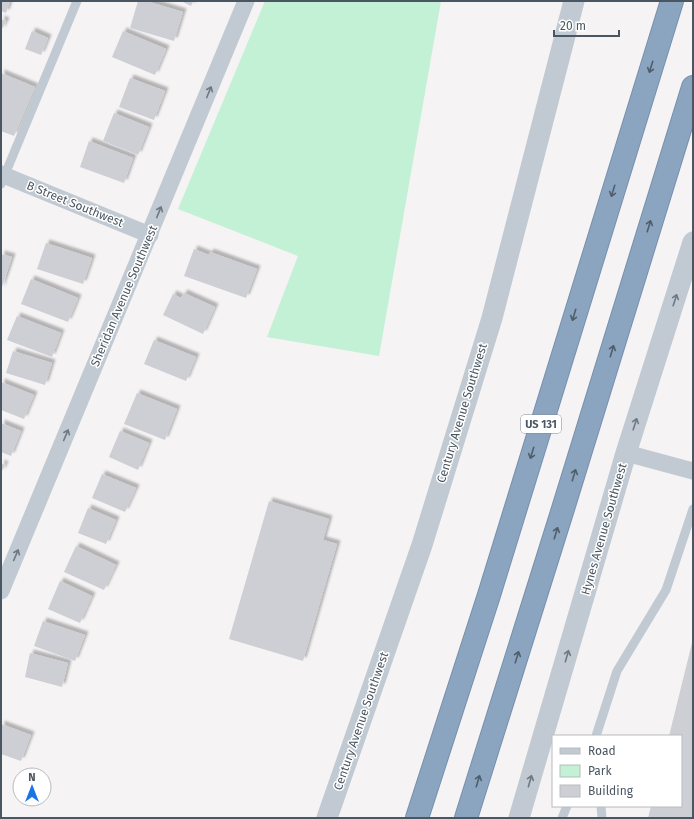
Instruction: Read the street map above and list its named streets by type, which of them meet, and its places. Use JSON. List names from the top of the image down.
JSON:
{
  "streets": {
    "highway": ["US 131"],
    "street": [
      "B Street Southwest",
      "Sheridan Avenue Southwest",
      "Century Avenue Southwest",
      "Hynes Avenue Southwest"
    ]
  },
  "crossings": [
    ["B Street Southwest", "Sheridan Avenue Southwest"]
  ],
  "one_way": ["Sheridan Avenue Southwest", "Hynes Avenue Southwest"],
  "legend": ["Road", "Park", "Building"],
  "scale_bar": "20 m",
  "north": "top"
}
